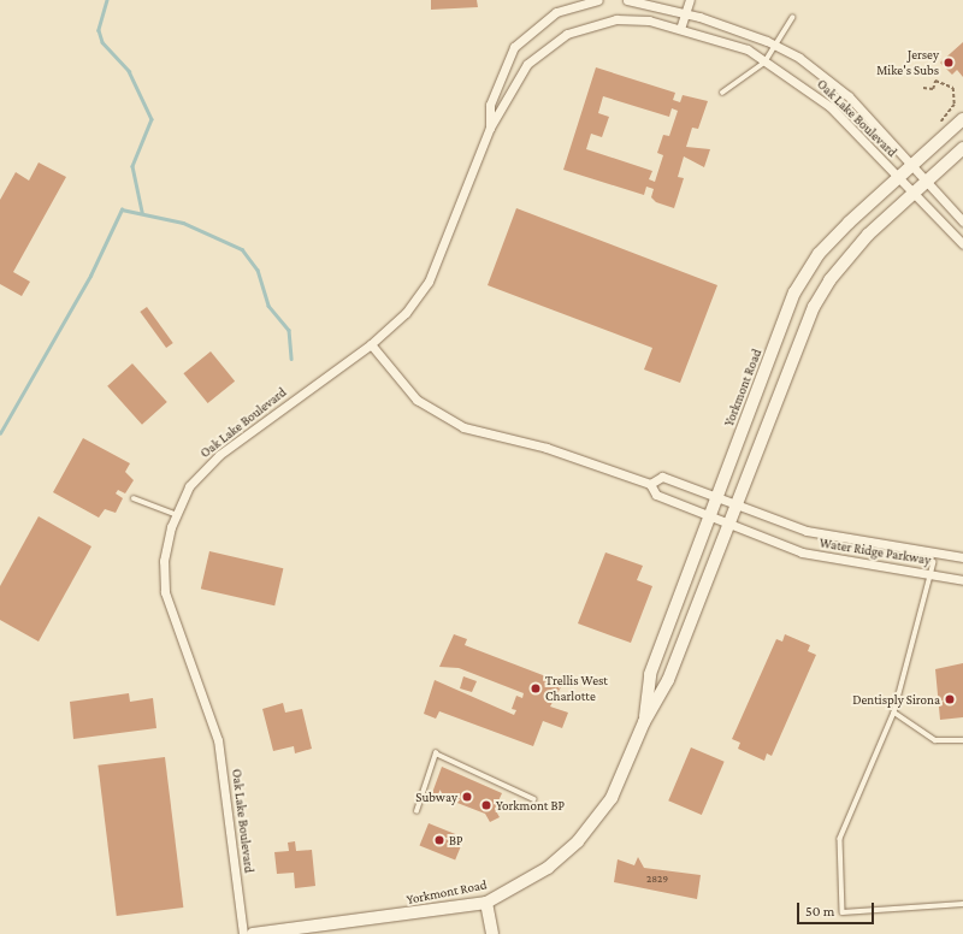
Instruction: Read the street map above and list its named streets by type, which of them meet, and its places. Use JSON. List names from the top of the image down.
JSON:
{
  "streets": {
    "street": ["Oak Lake Boulevard", "Yorkmont Road", "Water Ridge Parkway"]
  },
  "crossings": [
    ["Oak Lake Boulevard", "Yorkmont Road"],
    ["Yorkmont Road", "Water Ridge Parkway"]
  ],
  "places": [
    "Jersey Mike's Subs",
    "Trellis West Charlotte",
    "Dentisply Sirona",
    "Subway",
    "Yorkmont BP",
    "BP"
  ],
  "house_numbers": ["2829"],
  "scale_bar": "50 m"
}
